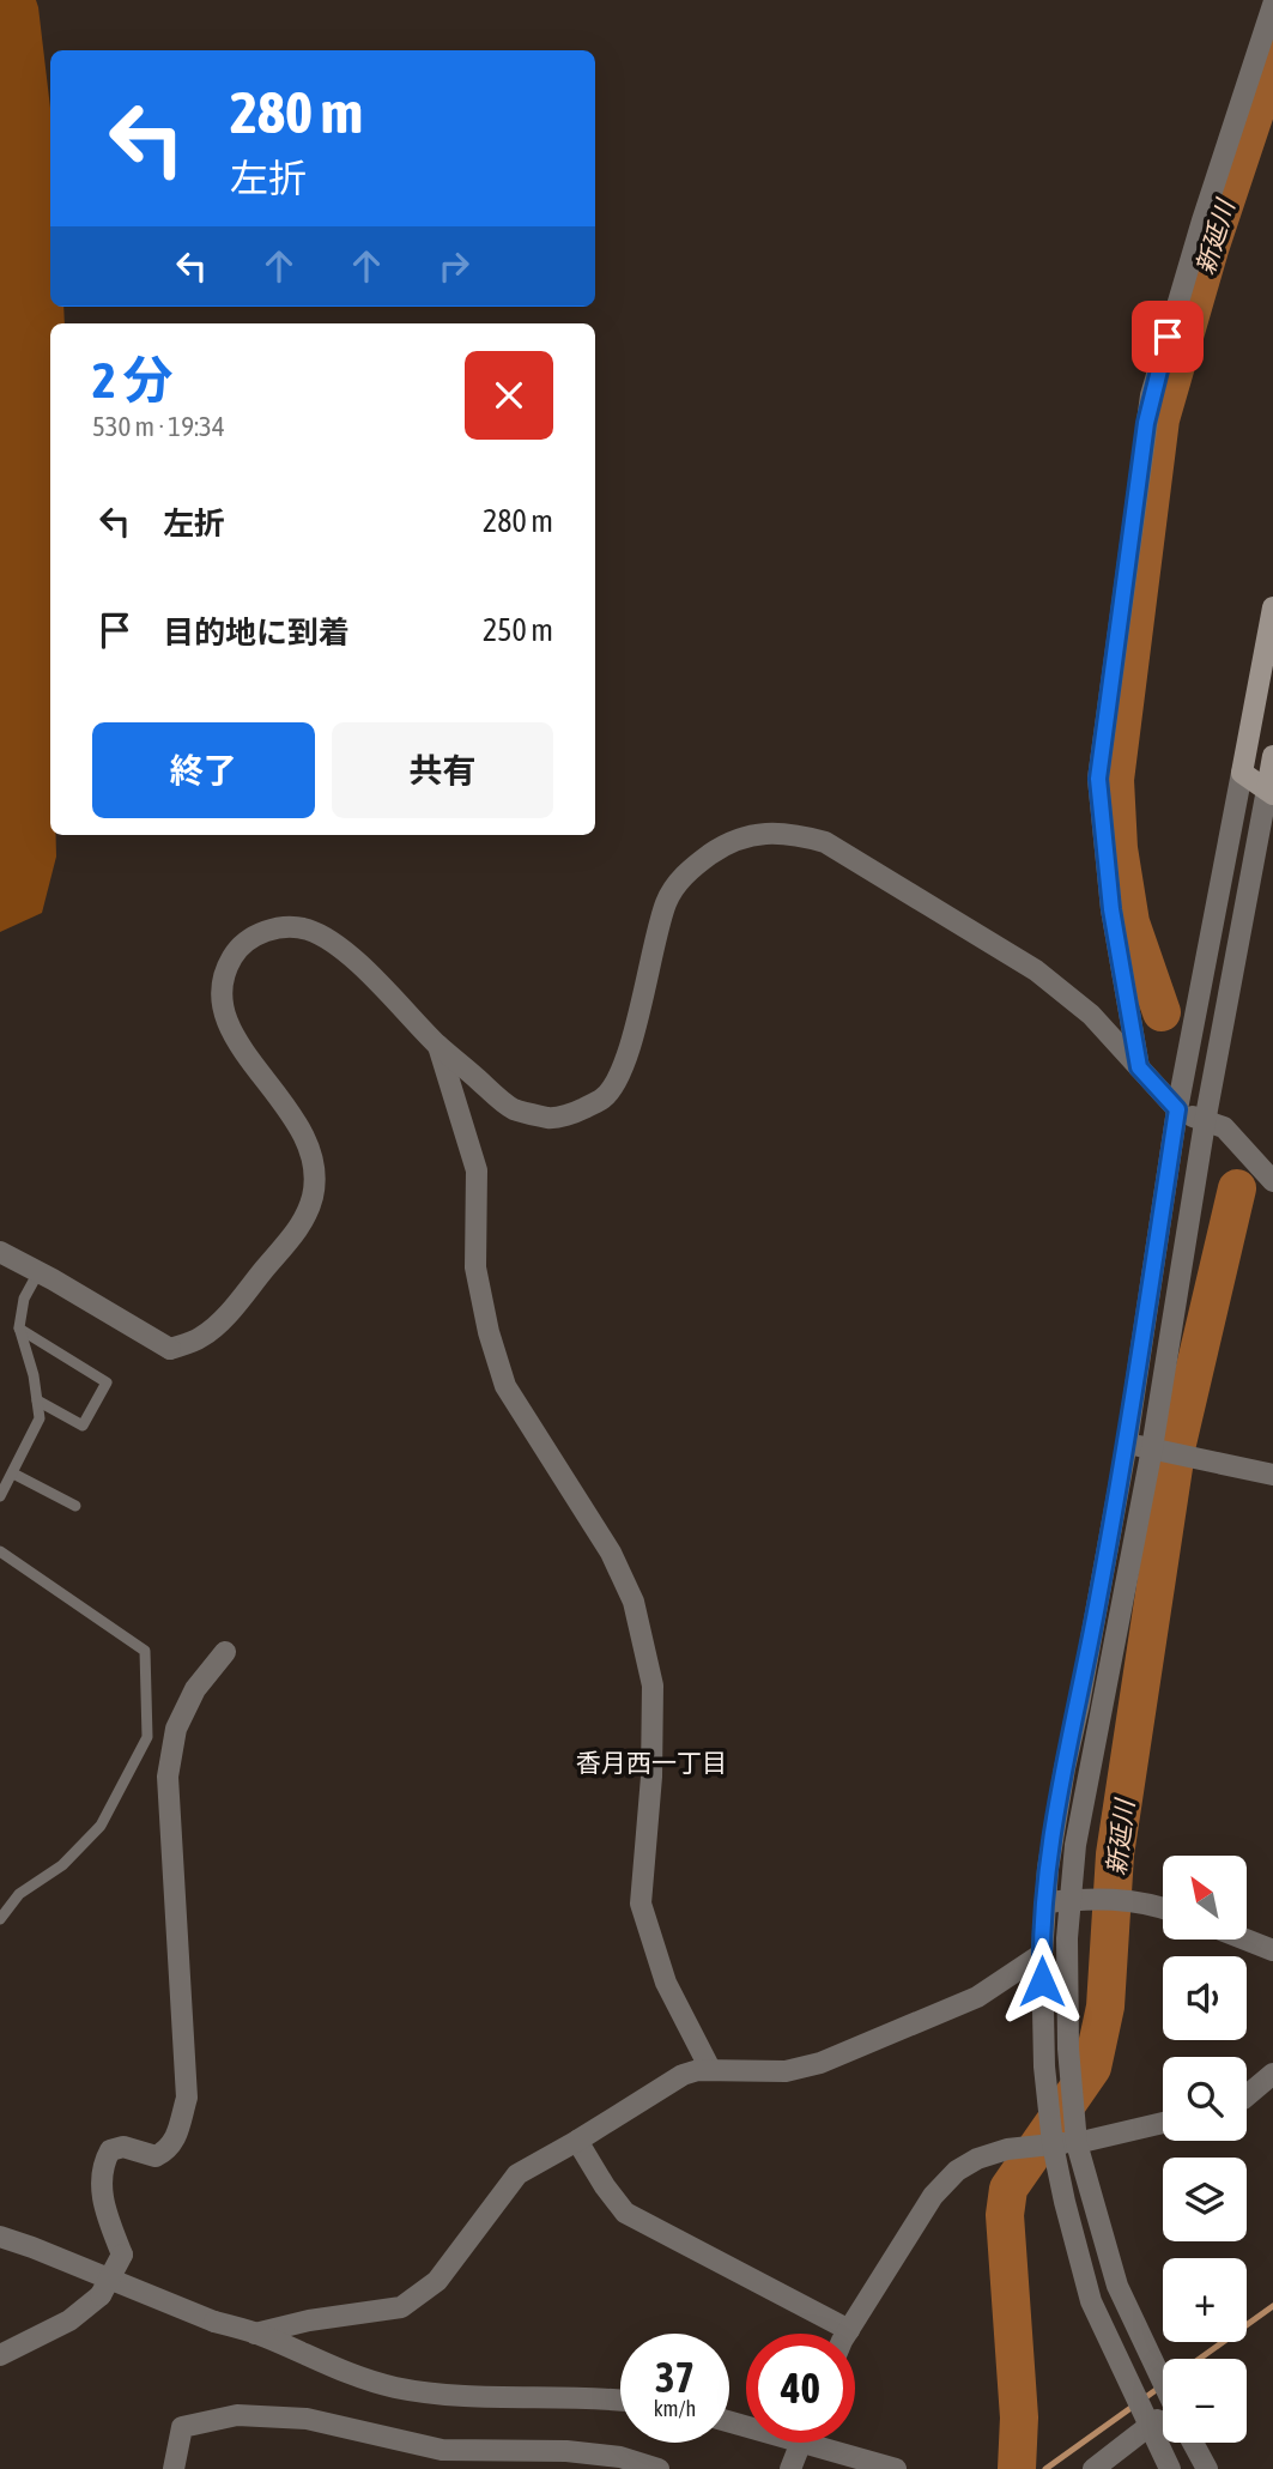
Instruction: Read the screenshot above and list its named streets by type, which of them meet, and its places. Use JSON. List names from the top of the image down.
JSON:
{
  "districts": ["香月西一丁目"],
  "water": ["新延川"],
  "north": "top left",
  "page": {
    "turn": ["280 m", "左折"],
    "heading": ["2 分", "530 m · 19:34"],
    "list": [
      {
        "name": "左折",
        "value": "280 m"
      },
      {
        "name": "目的地に到着",
        "value": "250 m"
      }
    ],
    "buttons": ["終了", "共有"],
    "map_buttons": ["+", "−"],
    "speed": "37 km/h",
    "limit": "40"
  }
}
